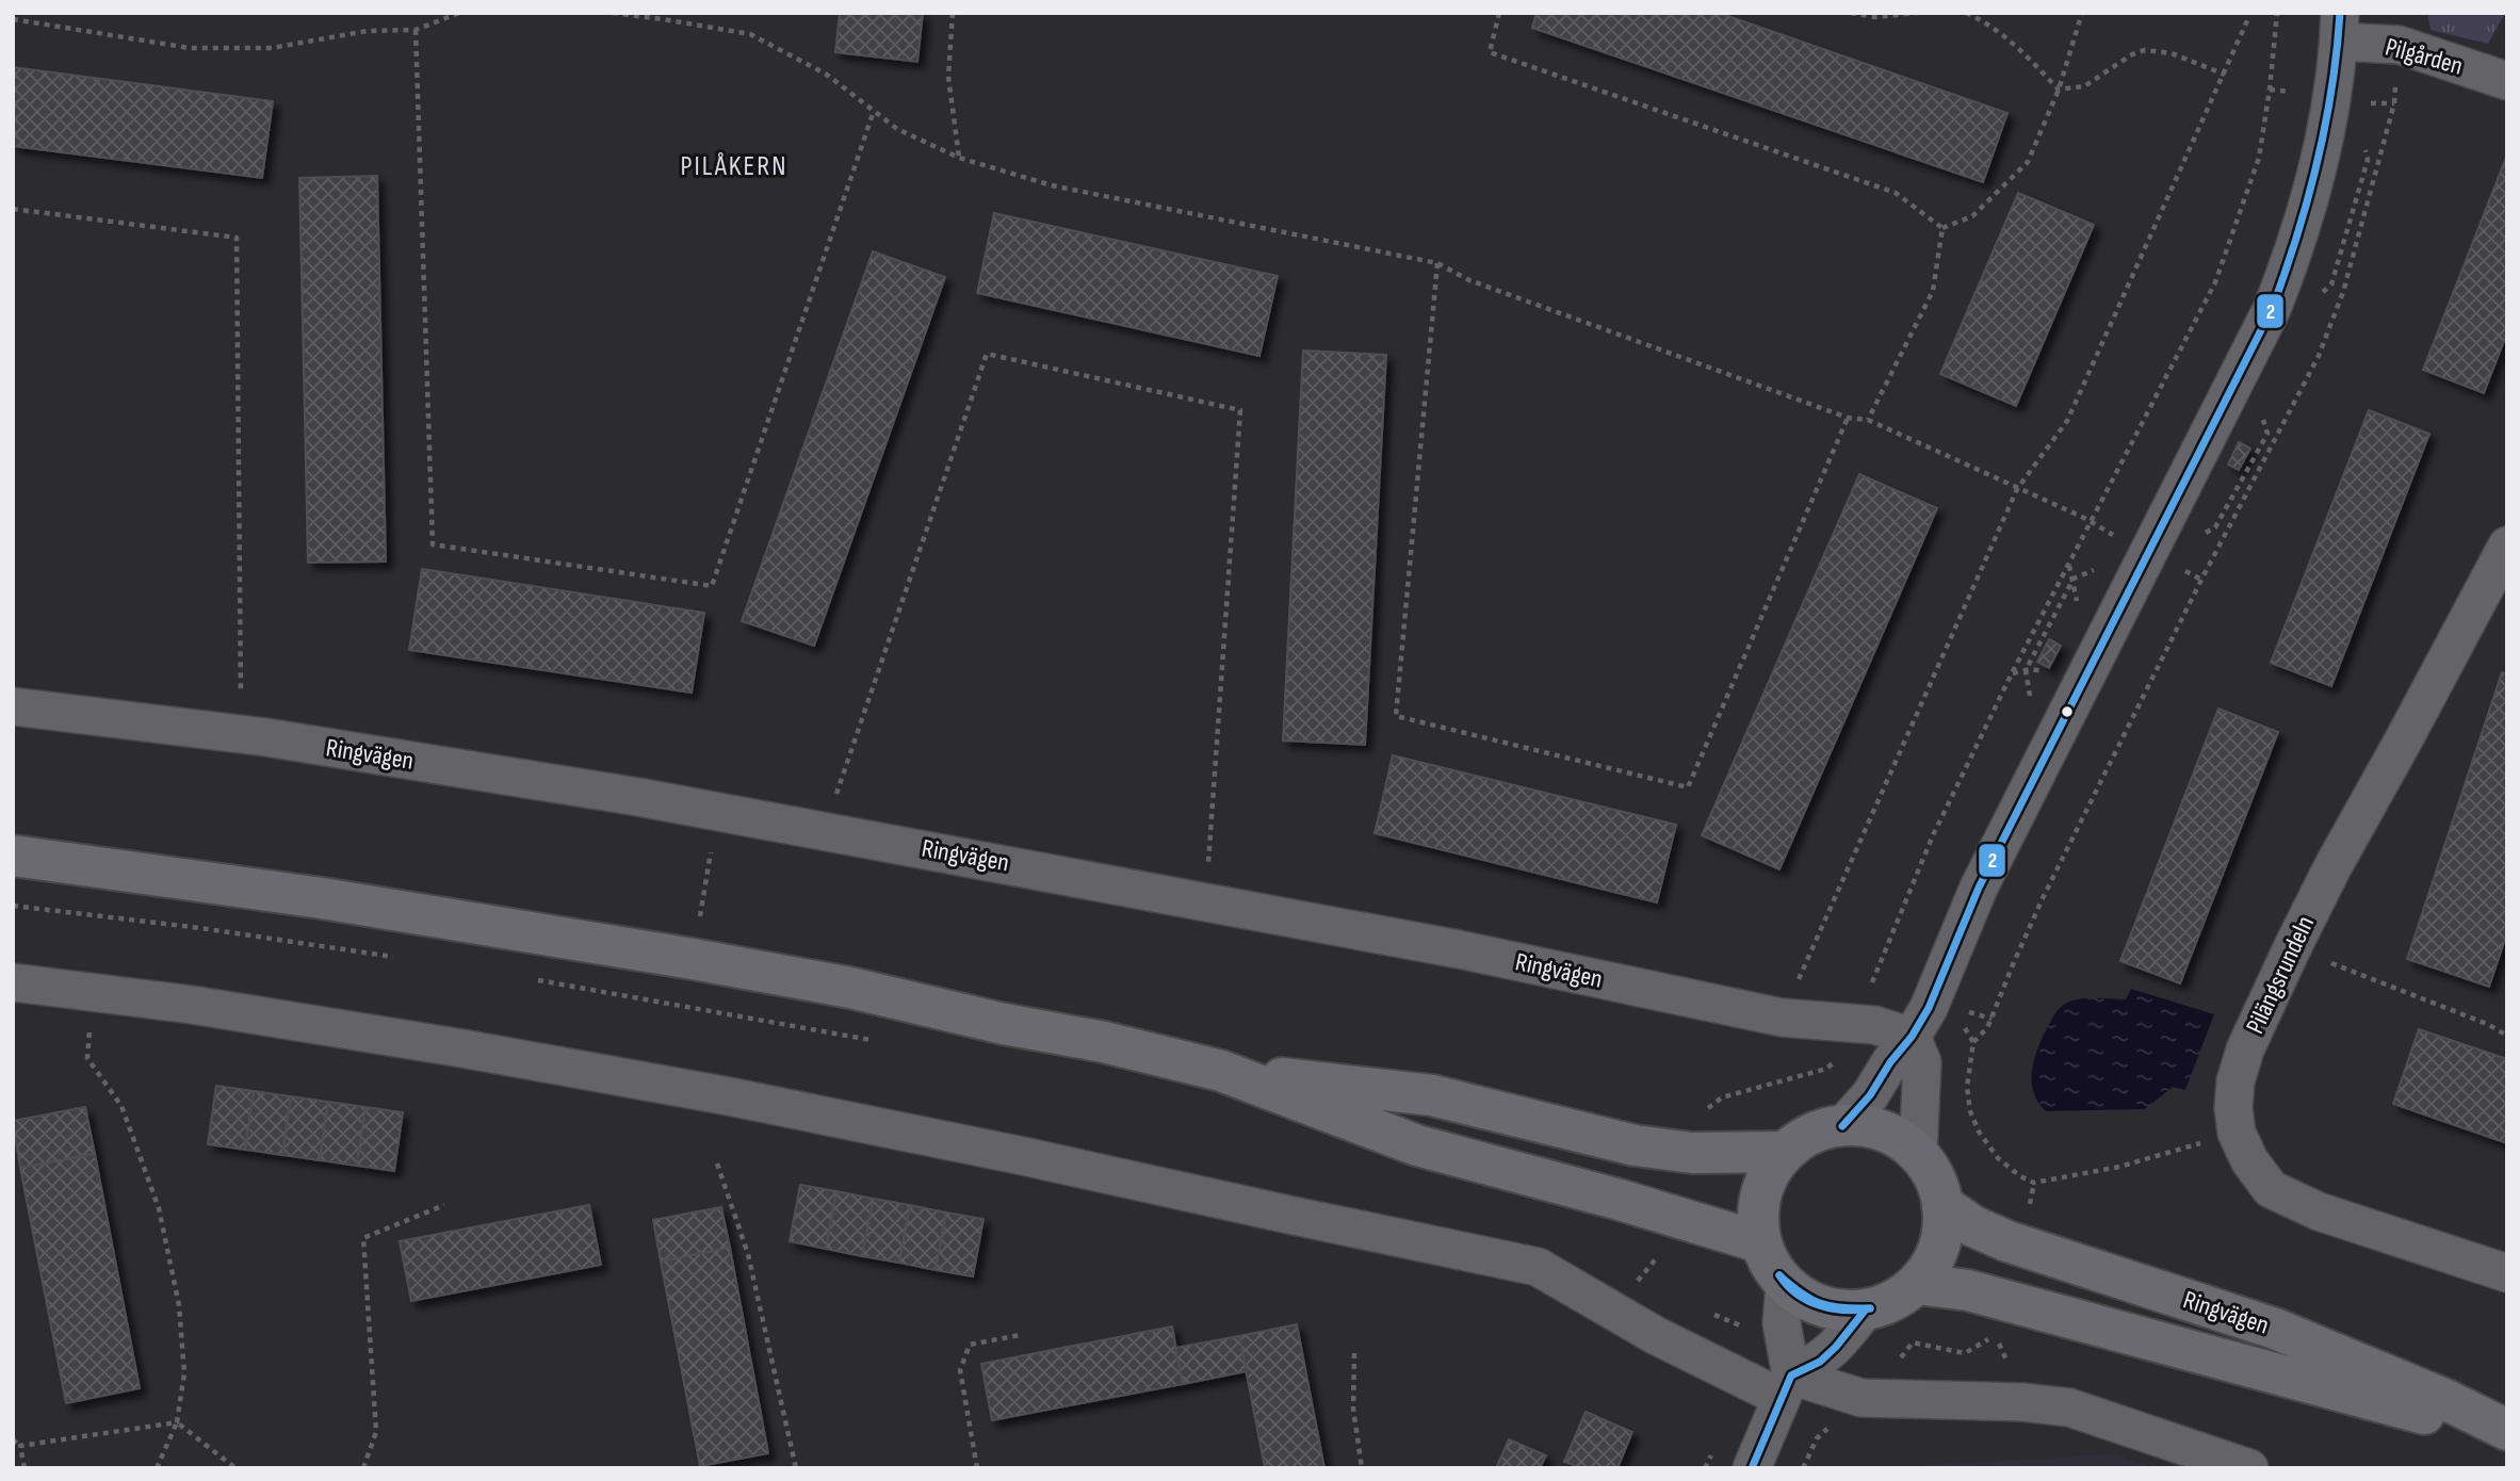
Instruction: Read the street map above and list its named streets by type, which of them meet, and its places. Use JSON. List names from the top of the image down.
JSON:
{
  "streets": {
    "main road": ["Ringvägen"],
    "street": ["Pilgården", "Pilängsrundeln"]
  },
  "districts": ["PILÅKERN"],
  "lines": ["transit line 2"]
}
